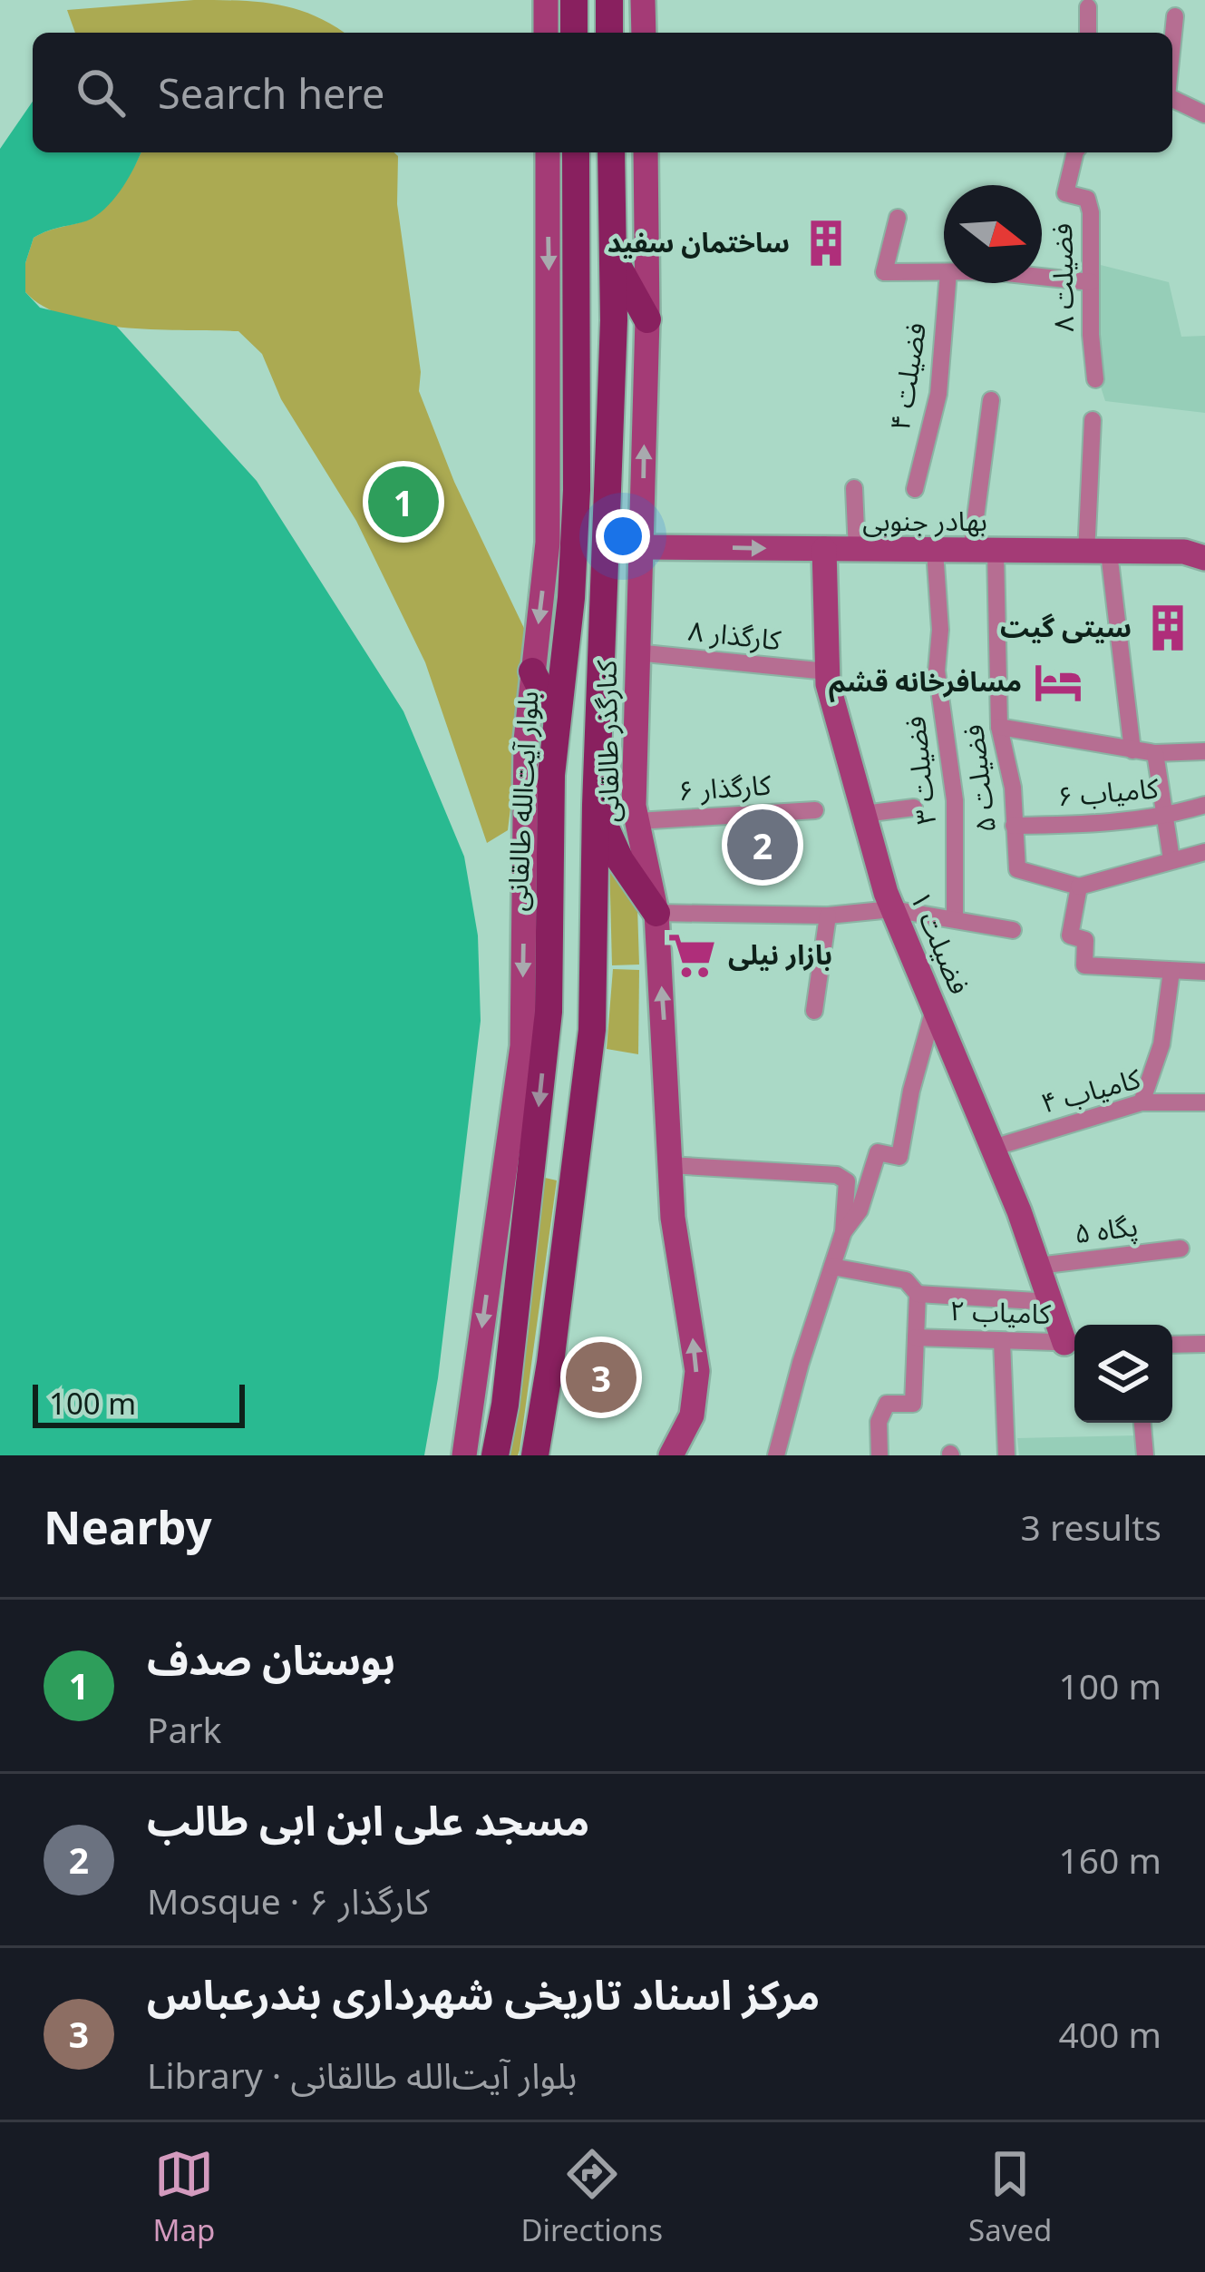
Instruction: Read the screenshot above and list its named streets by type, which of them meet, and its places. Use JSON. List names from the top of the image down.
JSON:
{
  "streets": {
    "main road": ["بلوار آیت‌الله طالقانی"],
    "street": [
      "فضیلت ۸",
      "فضیلت ۴",
      "بهادر جنوبی",
      "کارگذار ۸",
      "کنارگذر طالقانی",
      "فضیلت ۳",
      "فضیلت ۵",
      "کارگذار ۶",
      "کامیاب ۶",
      "فضیلت ۱",
      "کامیاب ۴",
      "پگاه ۵",
      "کامیاب ۲"
    ]
  },
  "crossings": [
    ["بهادر جنوبی", "کنارگذر طالقانی"],
    ["بهادر جنوبی", "فضیلت ۳"],
    ["بهادر جنوبی", "فضیلت ۵"],
    ["بهادر جنوبی", "فضیلت ۱"],
    ["کارگذار ۸", "کنارگذر طالقانی"],
    ["کارگذار ۸", "فضیلت ۱"],
    ["کنارگذر طالقانی", "کارگذار ۶"],
    ["فضیلت ۵", "کامیاب ۶"],
    ["فضیلت ۱", "کامیاب ۴"],
    ["فضیلت ۱", "پگاه ۵"],
    ["فضیلت ۱", "کامیاب ۲"]
  ],
  "places": {
    "building": ["ساختمان سفید", "سیتی گیت"],
    "hotel": ["مسافرخانه قشم"],
    "supermarket": ["بازار نیلی"]
  },
  "scale_bar": "100 m",
  "north": "right",
  "page": {
    "search": "Search here",
    "pins": ["1", "2", "3"],
    "scale": "100 m",
    "heading": ["Nearby", "3 results"],
    "list": [
      {
        "mark": "1",
        "name": "بوستان صدف",
        "note": "Park",
        "value": "100 m"
      },
      {
        "mark": "2",
        "name": "مسجد علی ابن ابی طالب",
        "note": "Mosque · کارگذار ۶",
        "value": "160 m"
      },
      {
        "mark": "3",
        "name": "مرکز اسناد تاریخی شهرداری بندرعباس",
        "note": "Library · بلوار آیت‌الله طالقانی",
        "value": "400 m"
      }
    ],
    "nav": ["Map", "Directions", "Saved"]
  }
}
